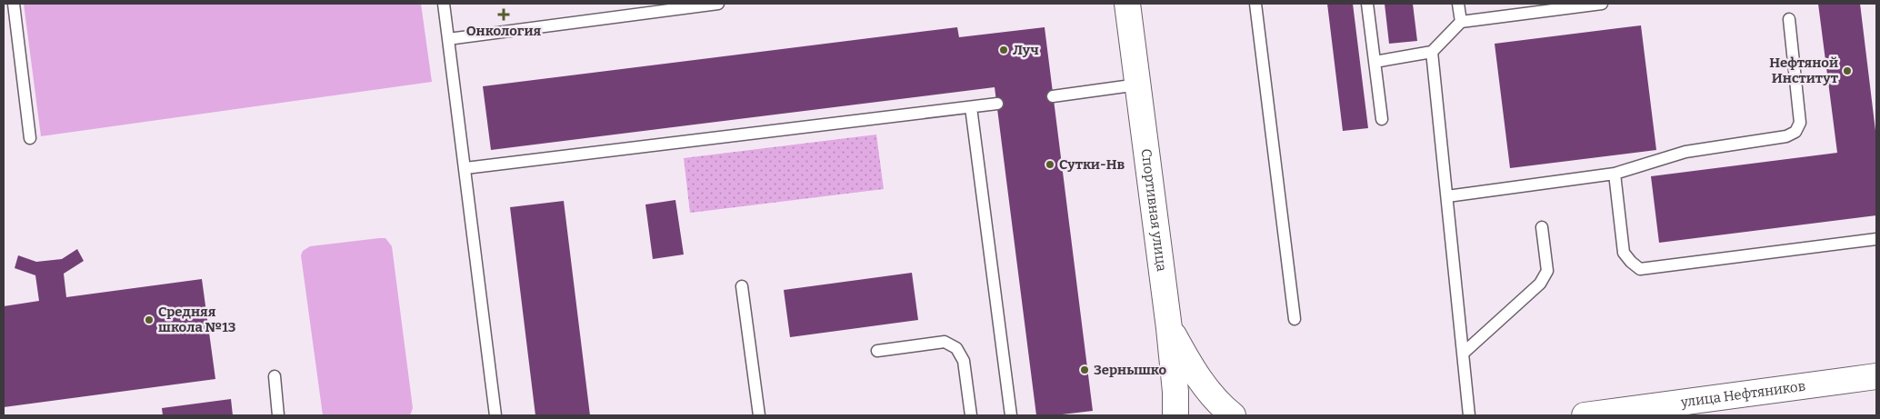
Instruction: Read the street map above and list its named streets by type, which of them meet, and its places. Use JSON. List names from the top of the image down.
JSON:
{
  "streets": {
    "street": ["Спортивная улица", "улица Нефтяников"]
  },
  "places": {
    "health": ["Онкология"],
    "other": [
      "Луч",
      "Нефтяной Институт",
      "Сутки-Нв",
      "Средняя школа №13",
      "Зернышко"
    ]
  }
}
